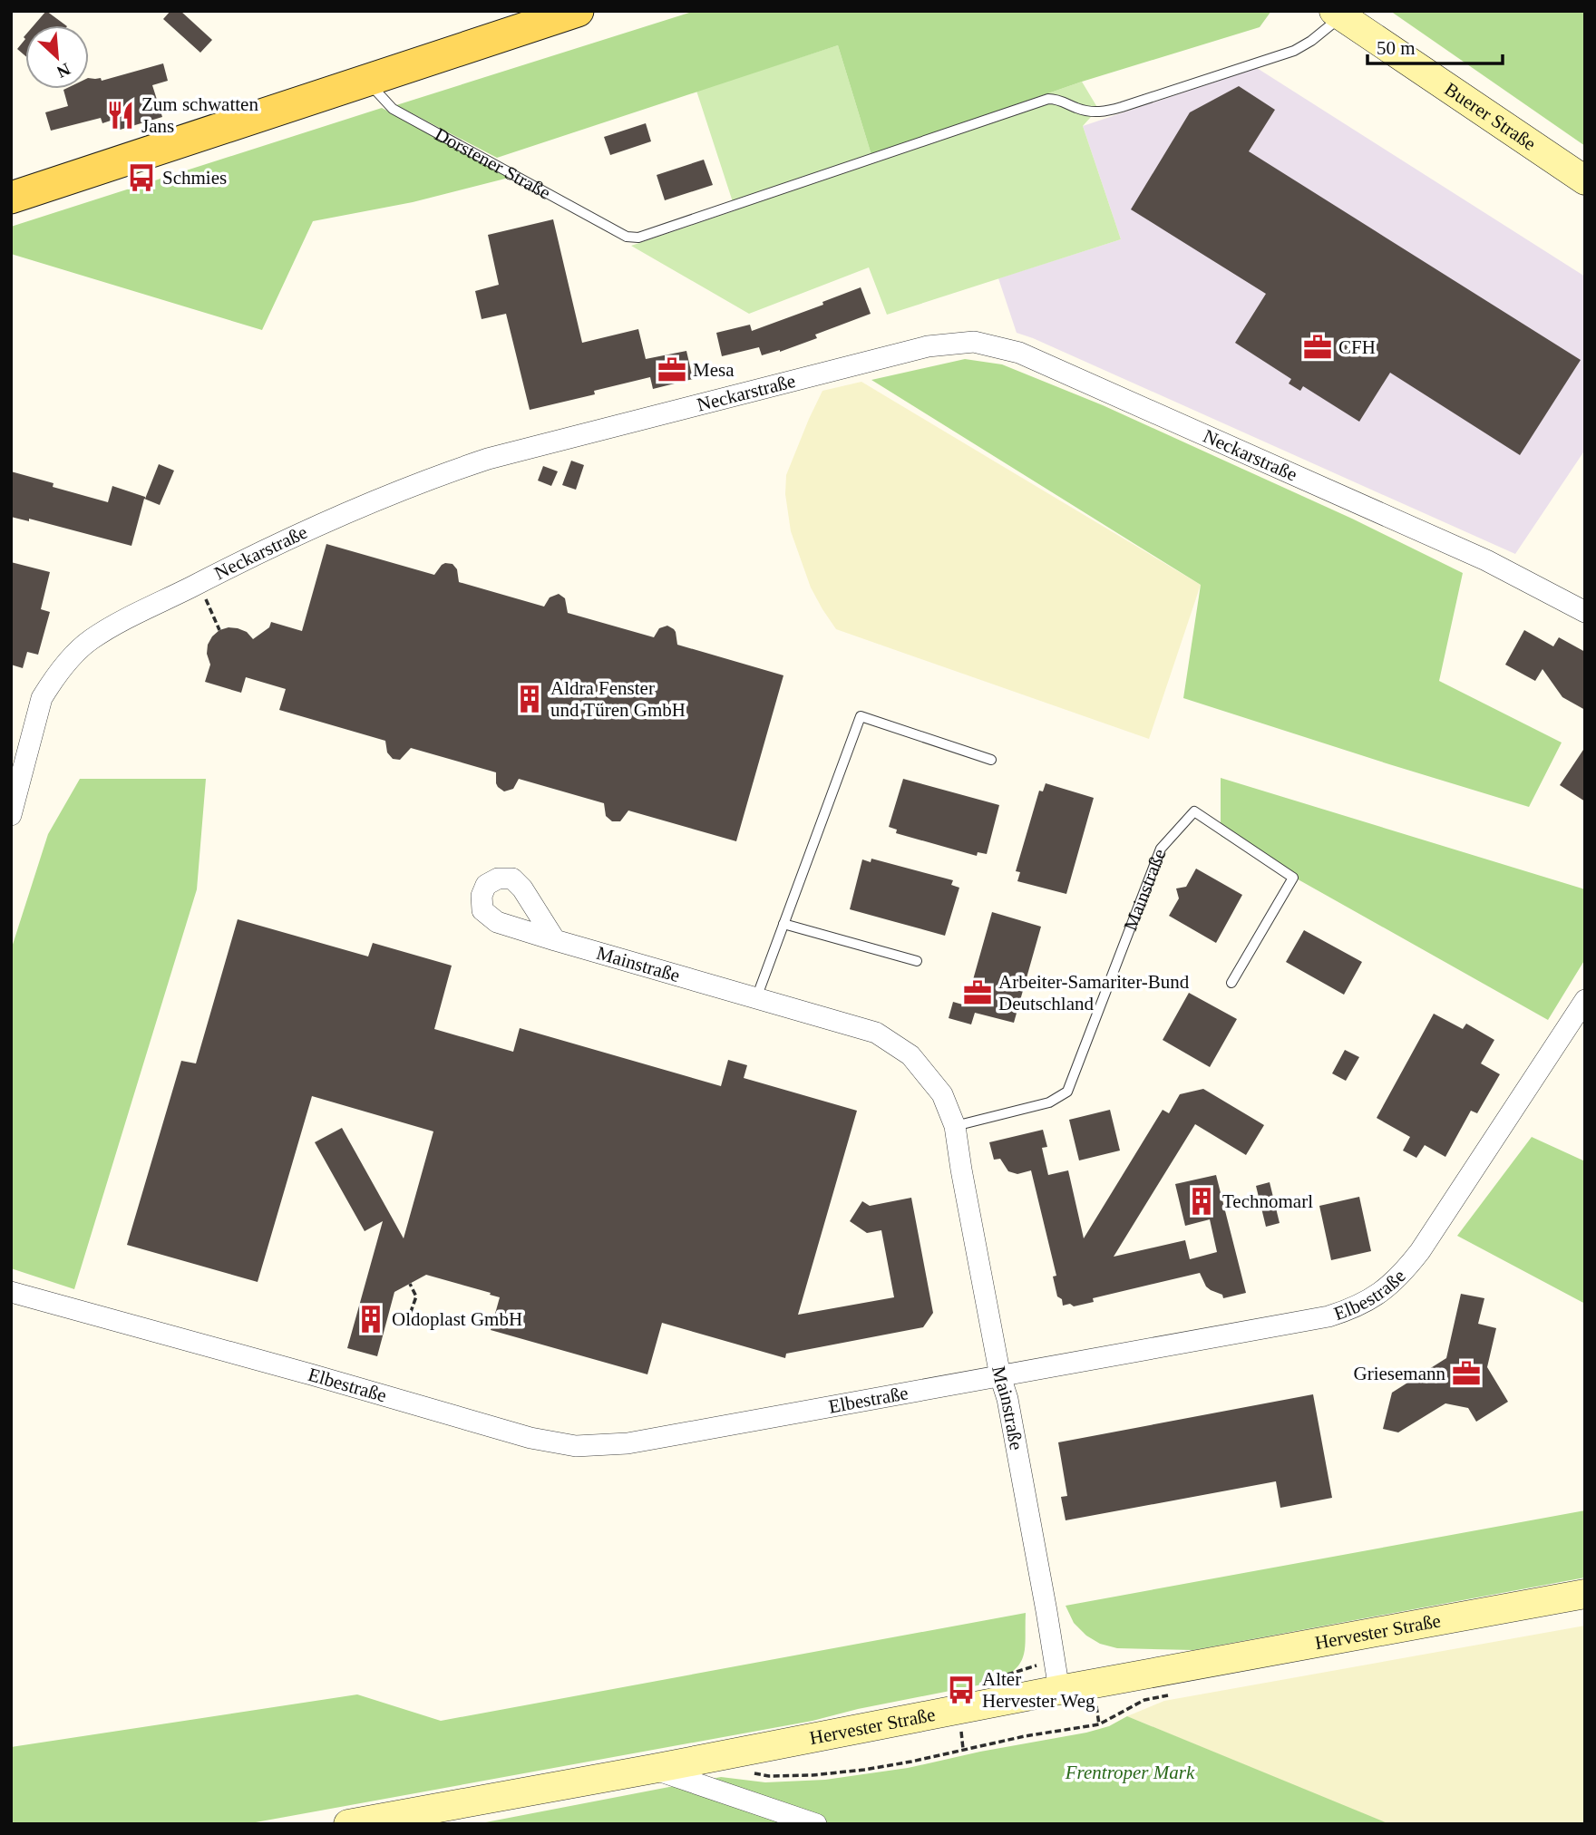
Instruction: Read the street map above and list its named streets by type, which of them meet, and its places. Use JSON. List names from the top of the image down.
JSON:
{
  "streets": {
    "main road": ["Buerer Straße", "Hervester Straße"],
    "street": ["Neckarstraße", "Mainstraße", "Elbestraße"],
    "lane": ["Dorstener Straße"]
  },
  "crossings": [
    ["Buerer Straße", "Dorstener Straße"],
    ["Mainstraße", "Elbestraße"],
    ["Mainstraße", "Hervester Straße"]
  ],
  "parks": ["Frentroper Mark"],
  "places": {
    "restaurant": ["Zum schwatten Jans"],
    "bus stop": ["Schmies", "Alter Hervester Weg"],
    "office": [
      "CFH",
      "Mesa",
      "Arbeiter-Samariter-Bund Deutschland",
      "Griesemann"
    ],
    "building": ["Aldra Fenster und Türen GmbH", "Technomarl", "Oldoplast GmbH"]
  },
  "scale_bar": "50 m",
  "north": "bottom right"
}
